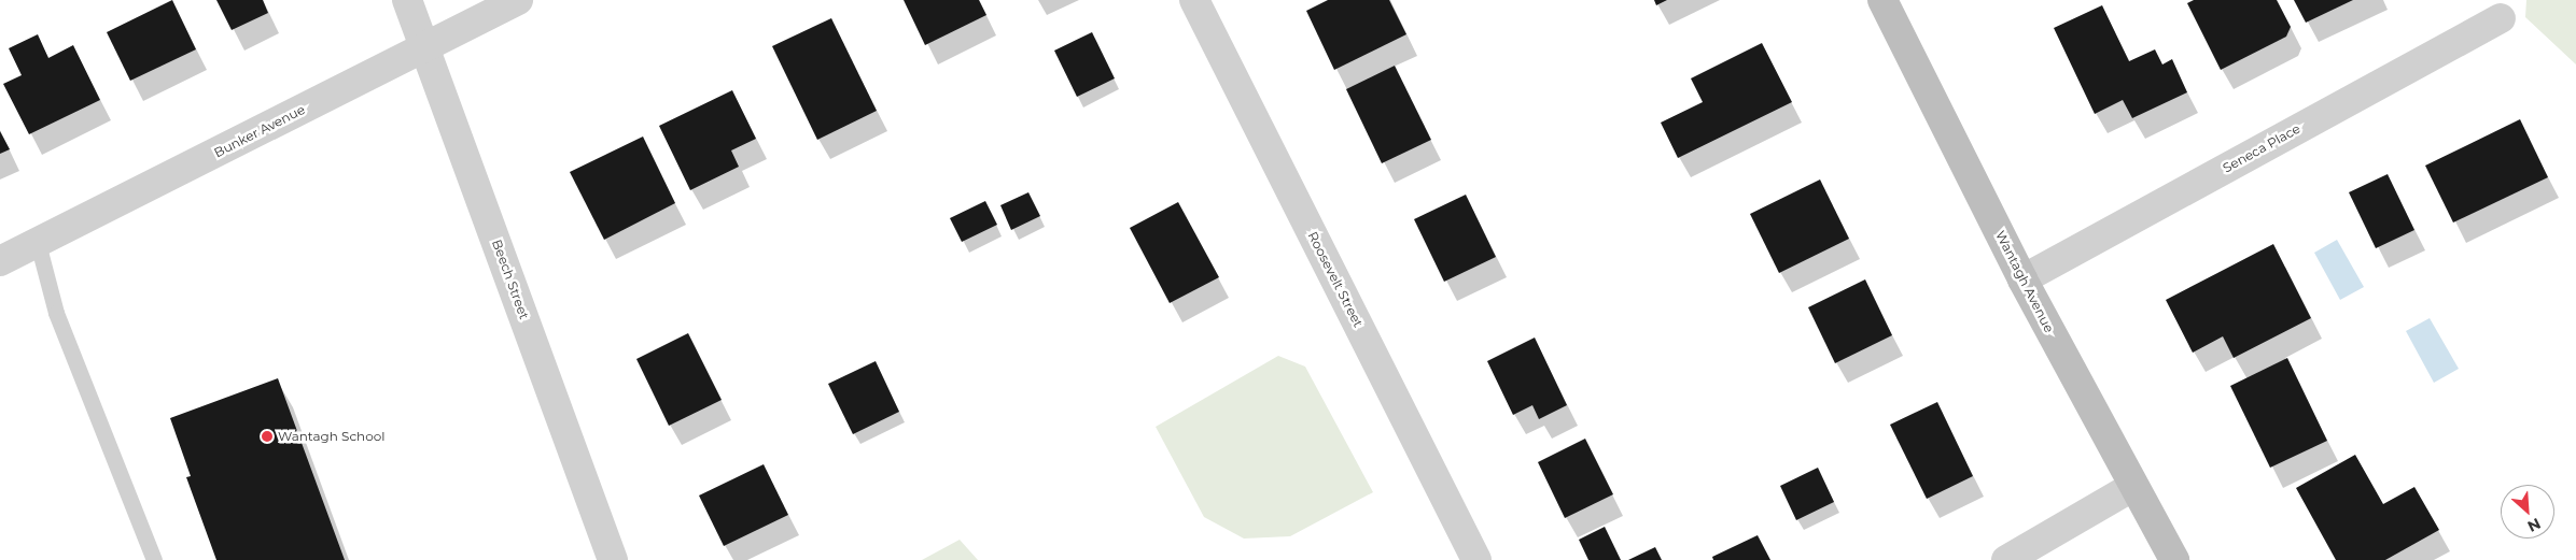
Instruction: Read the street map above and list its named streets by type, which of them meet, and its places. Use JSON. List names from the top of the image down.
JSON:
{
  "streets": {
    "main road": ["Wantagh Avenue"],
    "street": [
      "Bunker Avenue",
      "Seneca Place",
      "Beech Street",
      "Roosevelt Street"
    ]
  },
  "crossings": [
    ["Bunker Avenue", "Beech Street"],
    ["Seneca Place", "Wantagh Avenue"]
  ],
  "places": ["Wantagh School"],
  "north": "bottom right"
}
